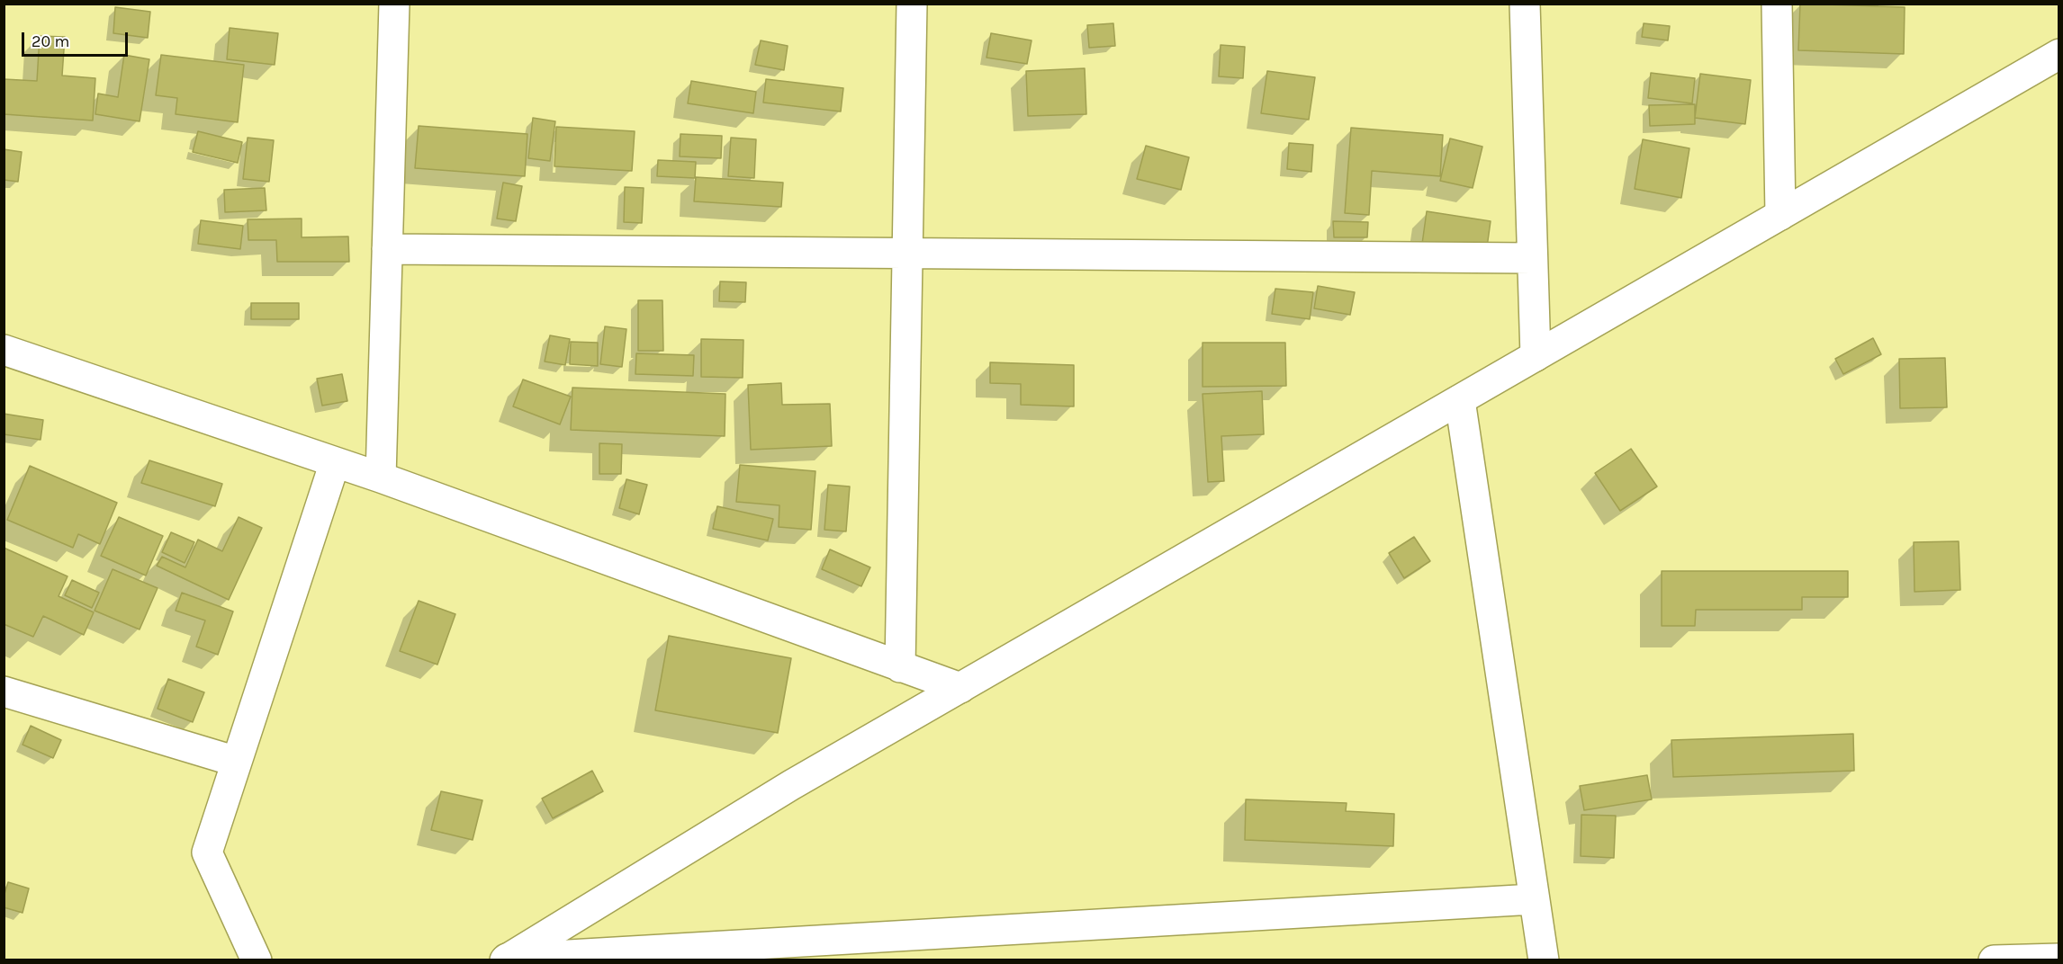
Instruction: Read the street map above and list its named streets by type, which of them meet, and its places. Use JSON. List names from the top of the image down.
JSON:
{
  "scale_bar": "20 m"
}
